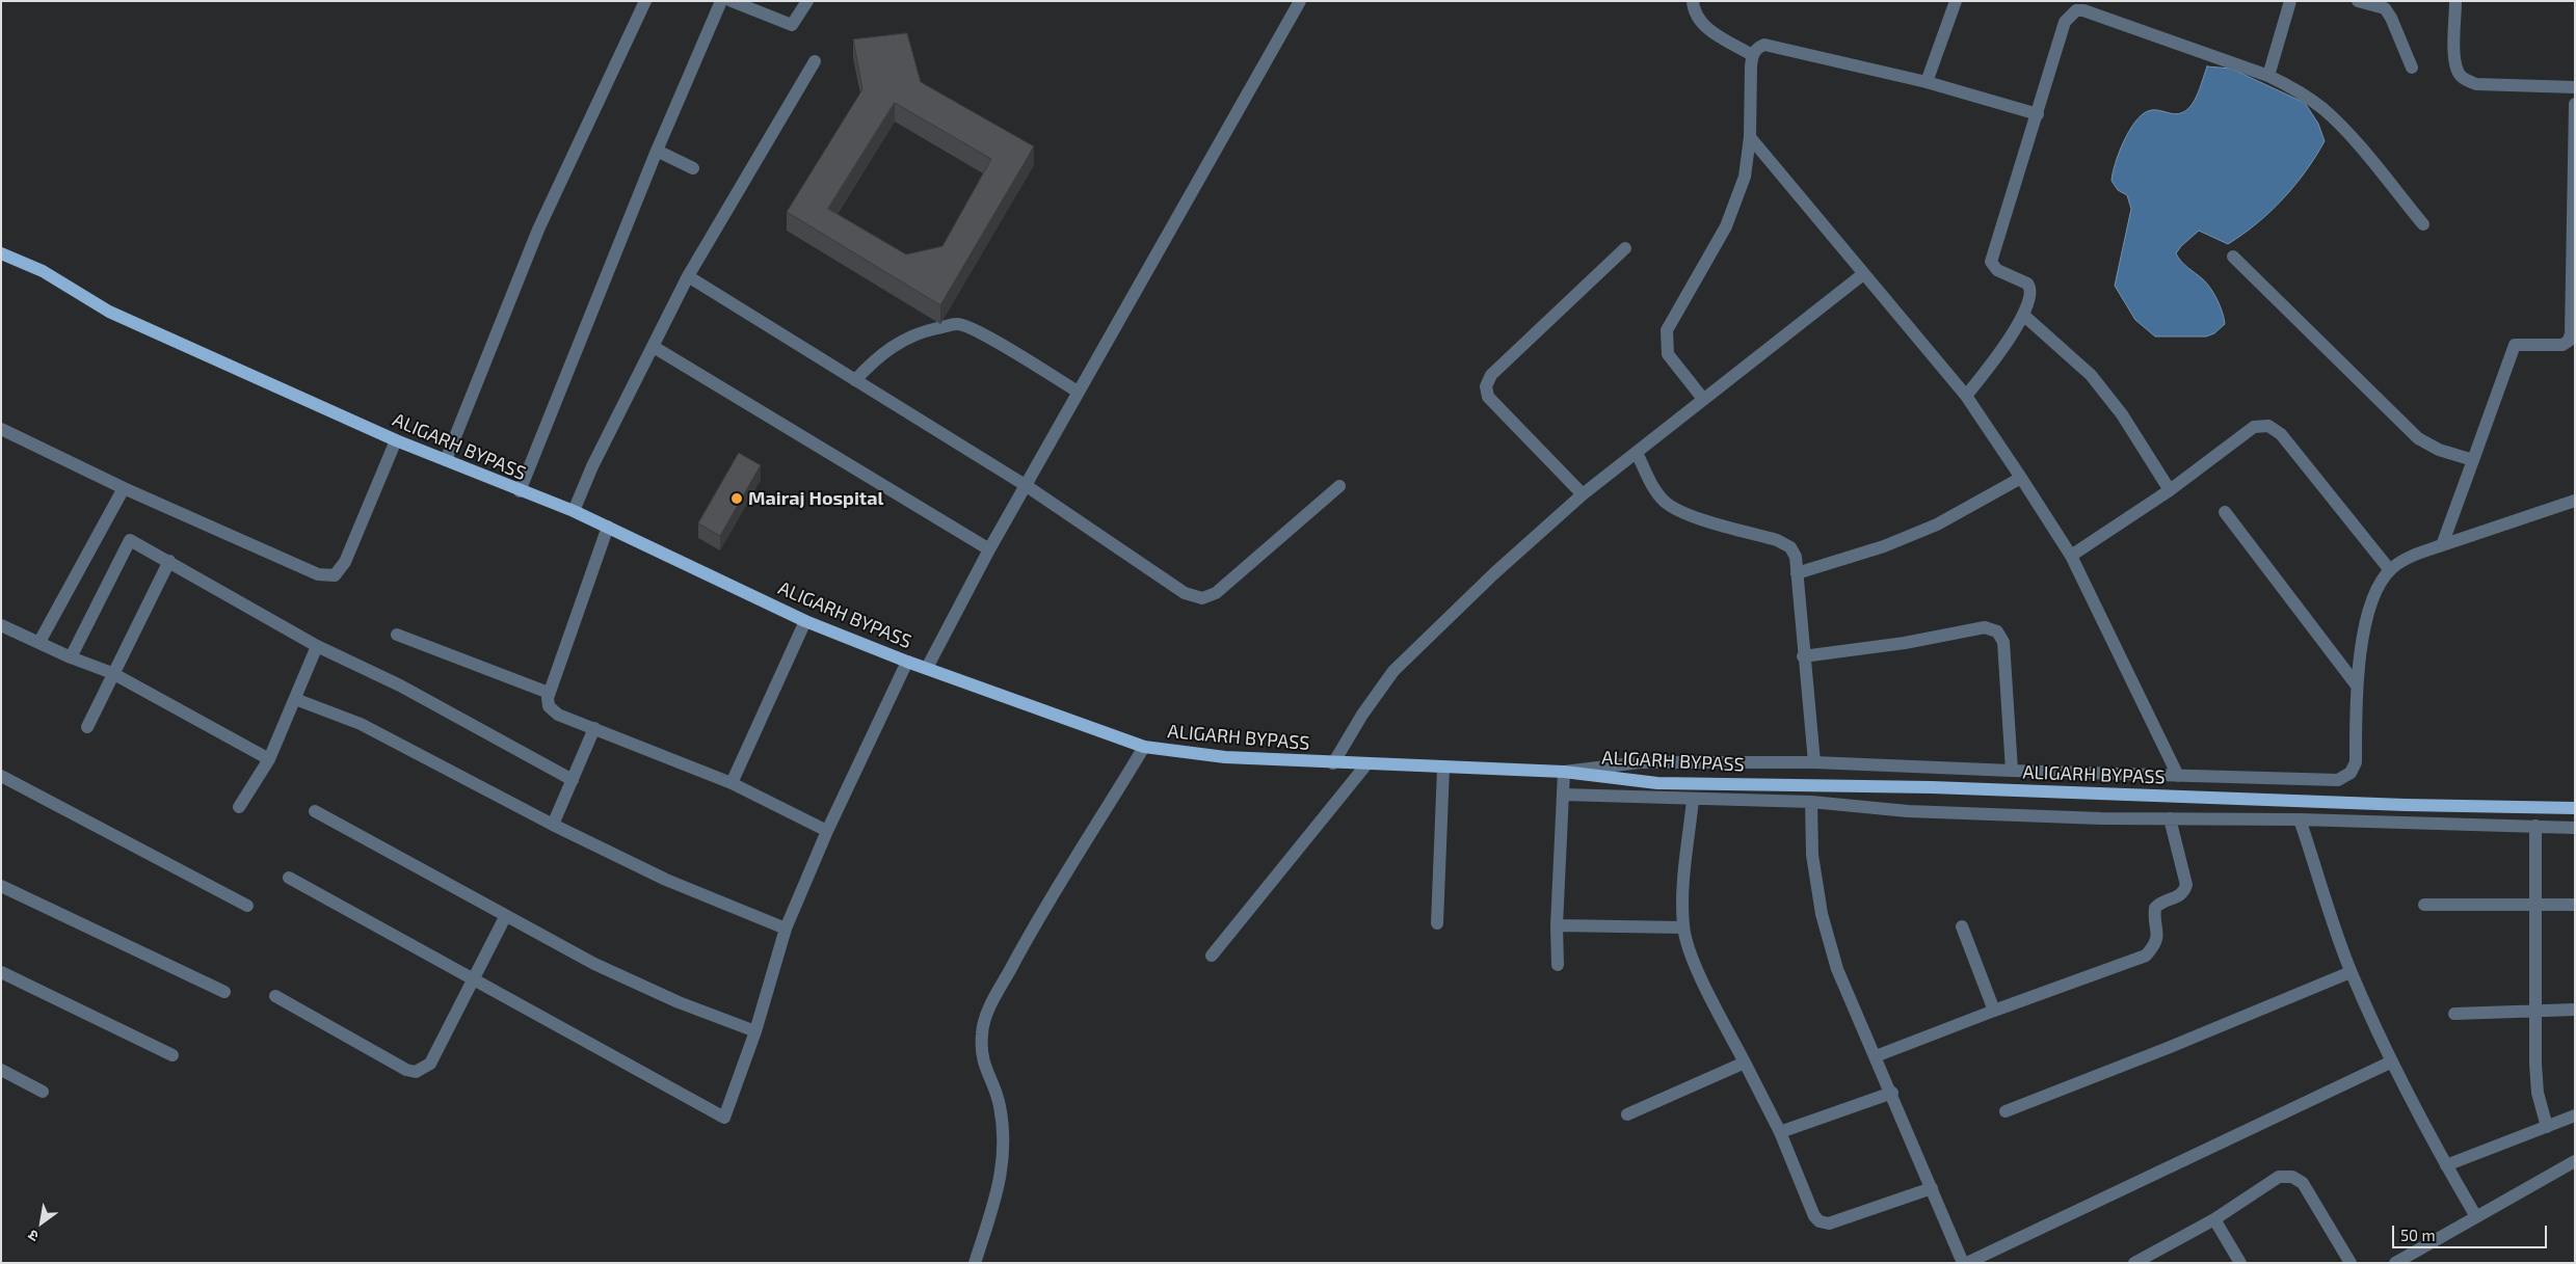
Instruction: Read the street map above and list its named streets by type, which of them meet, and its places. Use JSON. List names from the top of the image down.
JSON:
{
  "streets": {
    "main road": ["ALIGARH BYPASS"]
  },
  "places": ["Mairaj Hospital"],
  "scale_bar": "50 m",
  "north": "bottom left"
}
